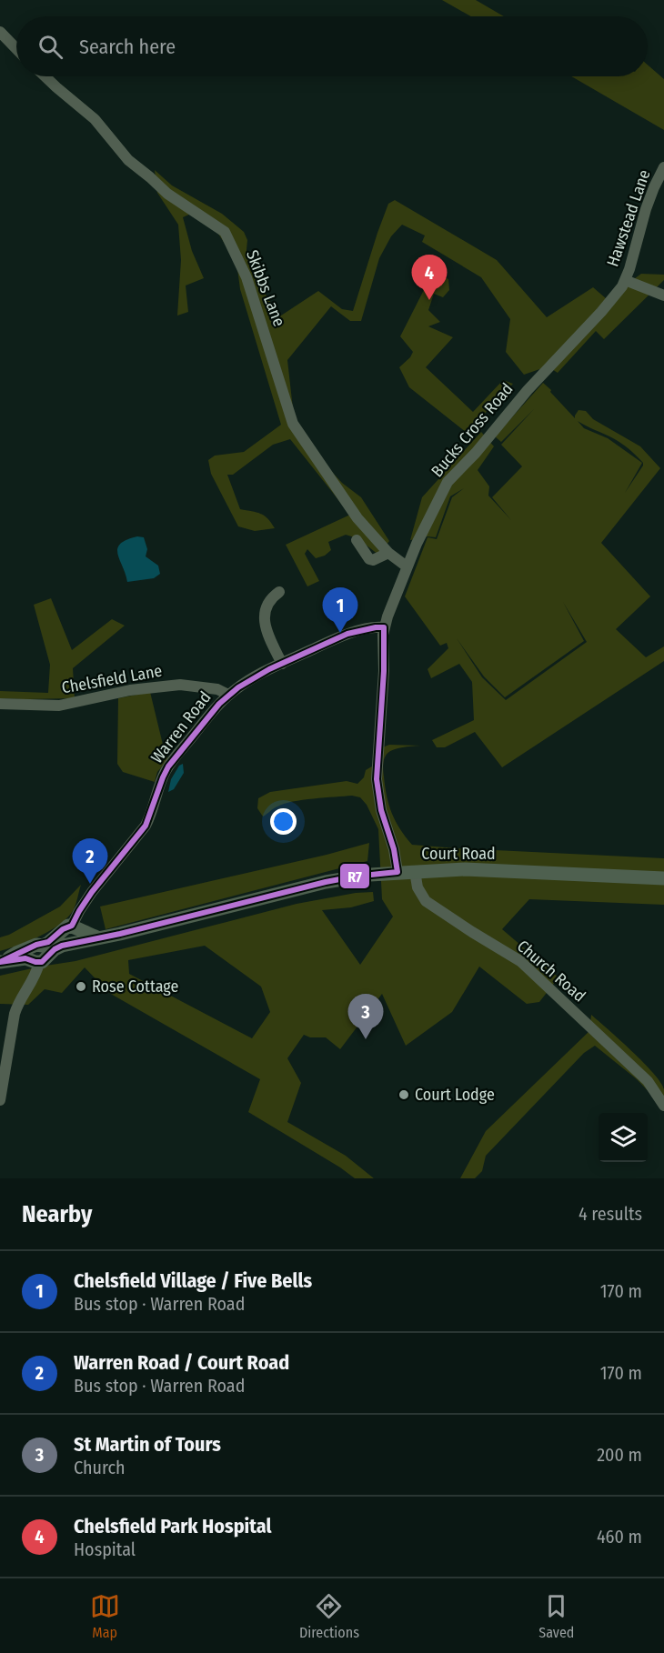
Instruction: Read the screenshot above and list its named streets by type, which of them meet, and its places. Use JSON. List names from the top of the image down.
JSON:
{
  "streets": {
    "main road": ["Court Road"],
    "street": [
      "Hawstead Lane",
      "Skibbs Lane",
      "Bucks Cross Road",
      "Chelsfield Lane",
      "Warren Road",
      "Church Road"
    ]
  },
  "crossings": [
    ["Hawstead Lane", "Bucks Cross Road"],
    ["Skibbs Lane", "Bucks Cross Road"],
    ["Bucks Cross Road", "Warren Road"],
    ["Chelsfield Lane", "Warren Road"],
    ["Warren Road", "Court Road"],
    ["Court Road", "Church Road"]
  ],
  "places": ["Rose Cottage", "Court Lodge"],
  "lines": ["transit line R7"],
  "page": {
    "search": "Search here",
    "pins": [
      "4",
      "1",
      "2",
      "3"
    ],
    "heading": ["Nearby", "4 results"],
    "list": [
      {
        "mark": "1",
        "name": "Chelsfield Village / Five Bells",
        "note": "Bus stop · Warren Road",
        "value": "170 m"
      },
      {
        "mark": "2",
        "name": "Warren Road / Court Road",
        "note": "Bus stop · Warren Road",
        "value": "170 m"
      },
      {
        "mark": "3",
        "name": "St Martin of Tours",
        "note": "Church",
        "value": "200 m"
      },
      {
        "mark": "4",
        "name": "Chelsfield Park Hospital",
        "note": "Hospital",
        "value": "460 m"
      }
    ],
    "nav": ["Map", "Directions", "Saved"]
  }
}
